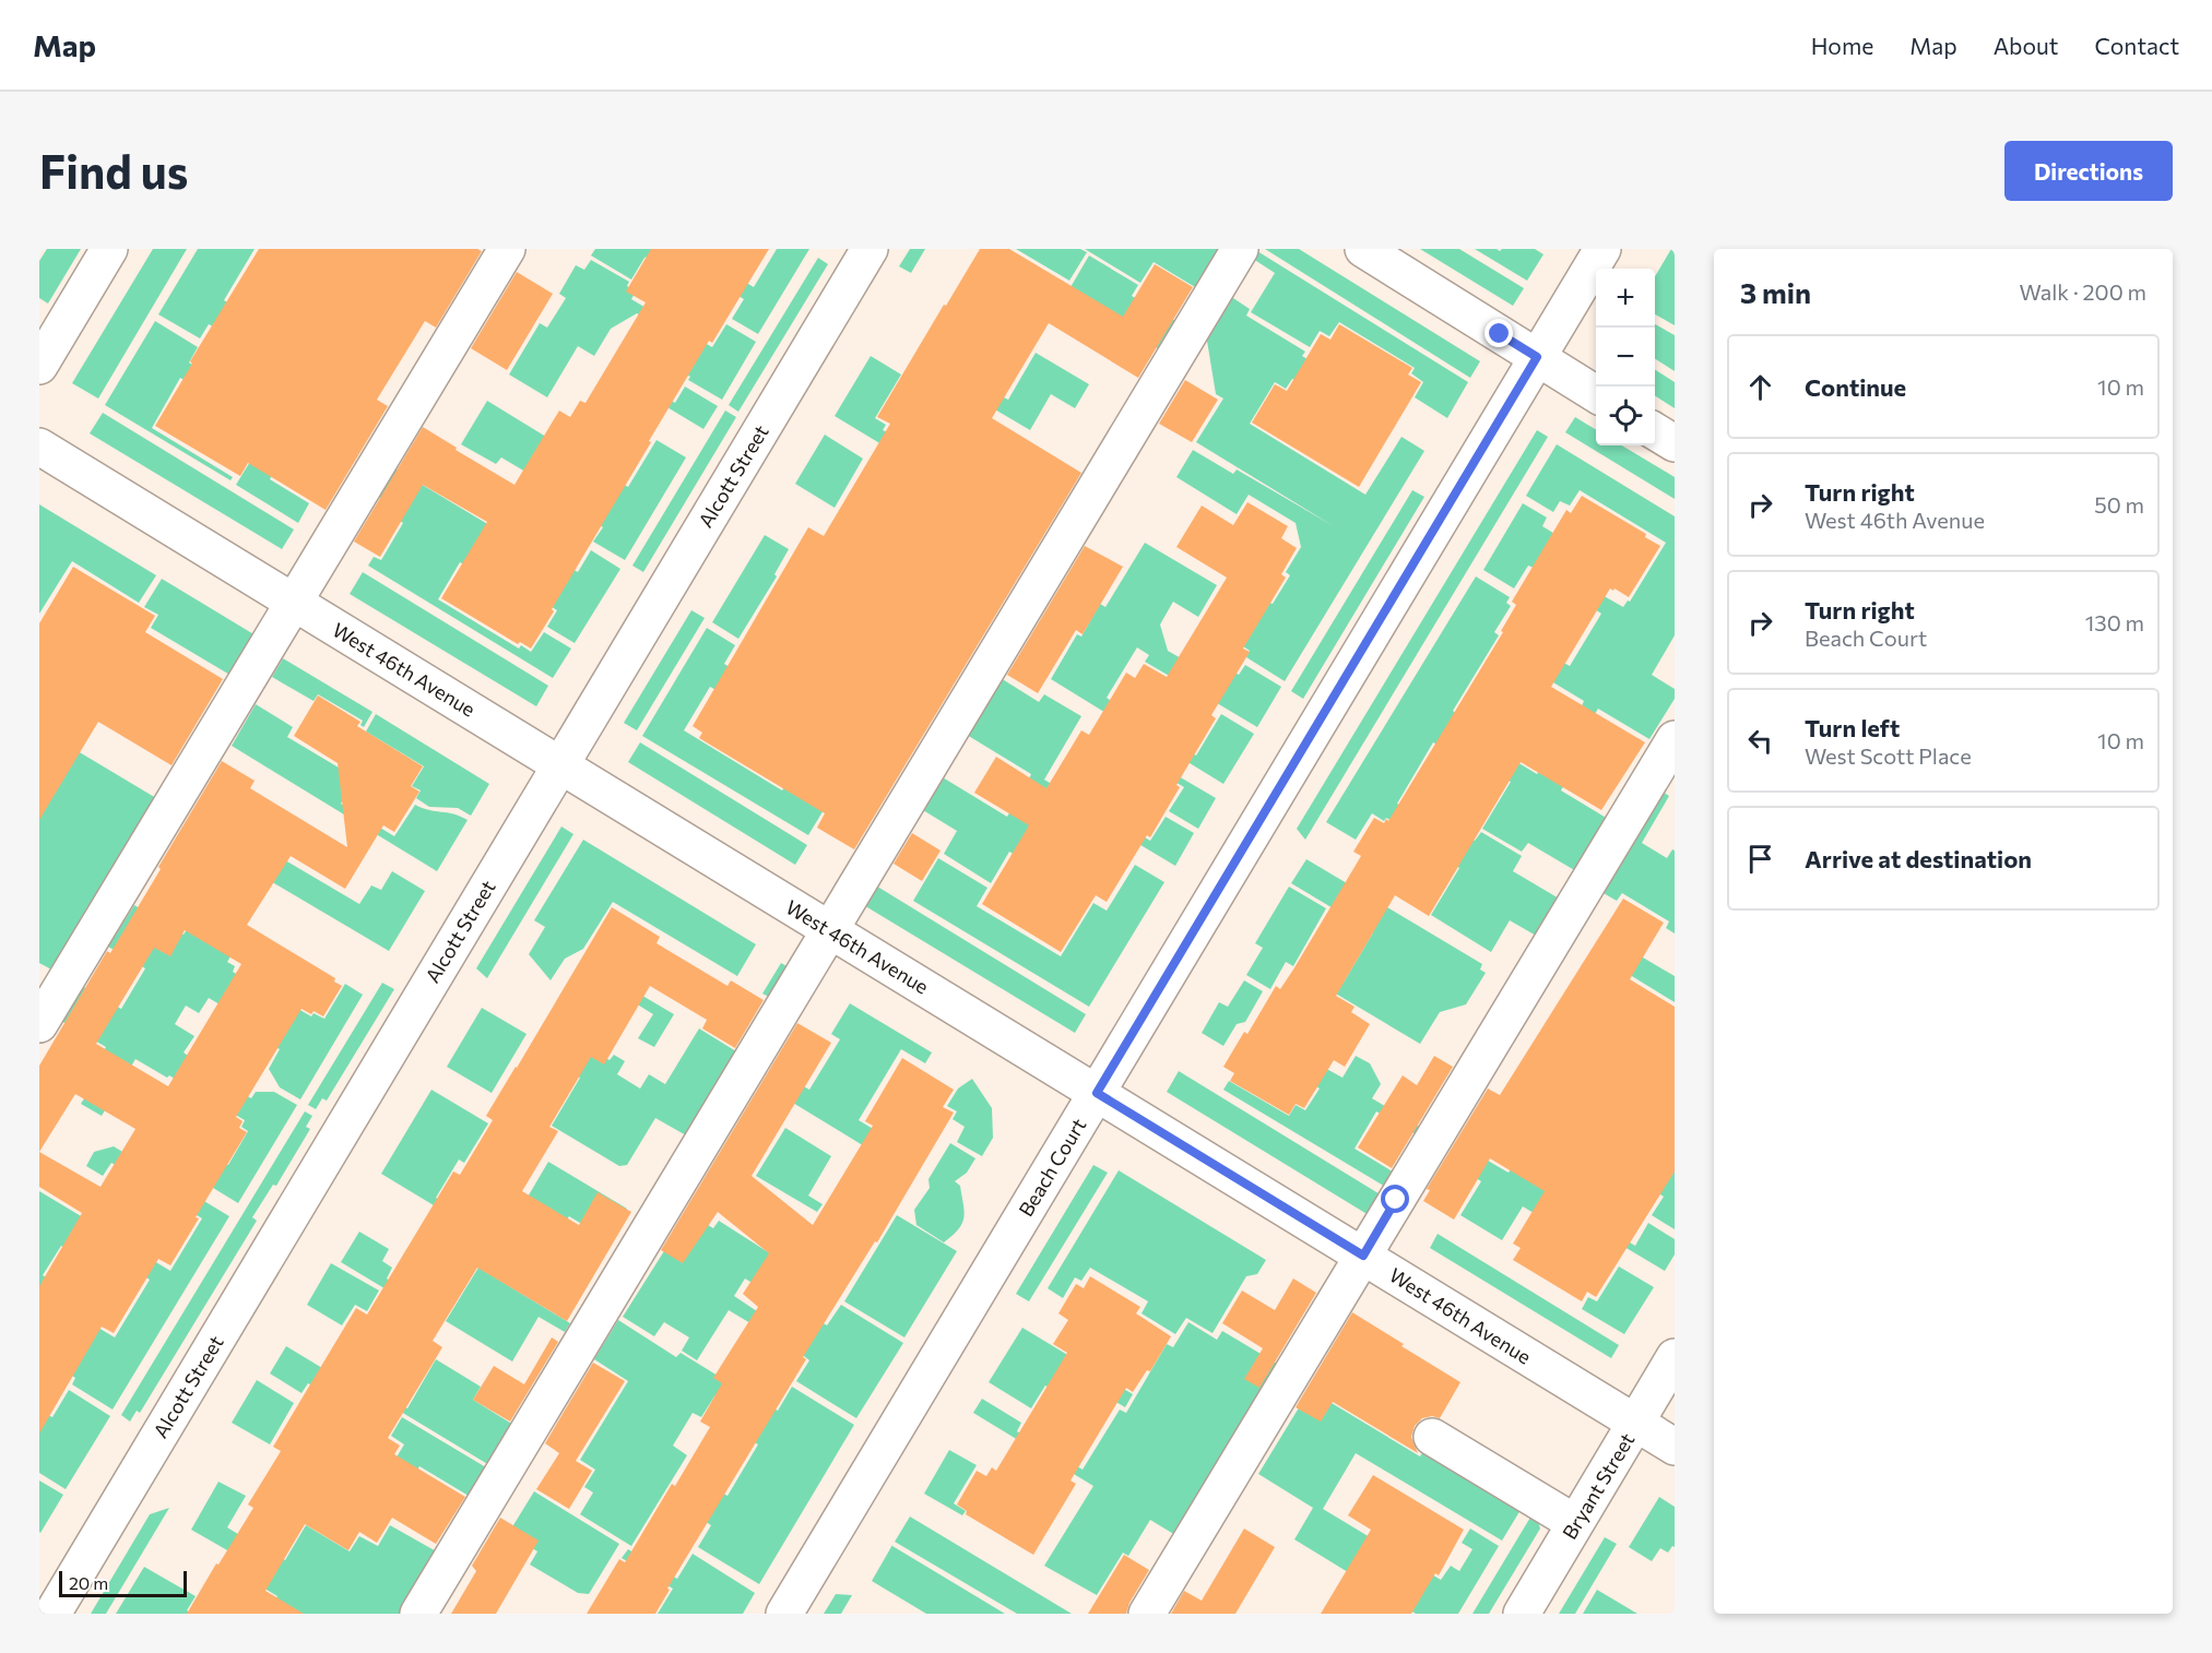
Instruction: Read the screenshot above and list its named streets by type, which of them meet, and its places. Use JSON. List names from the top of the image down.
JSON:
{
  "streets": {
    "street": [
      "Alcott Street",
      "West 46th Avenue",
      "Beach Court",
      "Bryant Street"
    ]
  },
  "crossings": [
    ["Alcott Street", "West 46th Avenue"],
    ["West 46th Avenue", "Beach Court"],
    ["West 46th Avenue", "Bryant Street"]
  ],
  "scale_bar": "20 m",
  "page": {
    "header": "Map",
    "nav": [
      "Home",
      "Map",
      "About",
      "Contact"
    ],
    "buttons": "Directions",
    "title": "Find us",
    "heading": ["3 min", "Walk · 200 m"],
    "map_buttons": ["+", "−"],
    "list": [
      ["Continue", "10 m"],
      ["Turn right", "West 46th Avenue", "50 m"],
      ["Turn right", "Beach Court", "130 m"],
      ["Turn left", "West Scott Place", "10 m"],
      "Arrive at destination"
    ],
    "scale": "20 m"
  }
}
